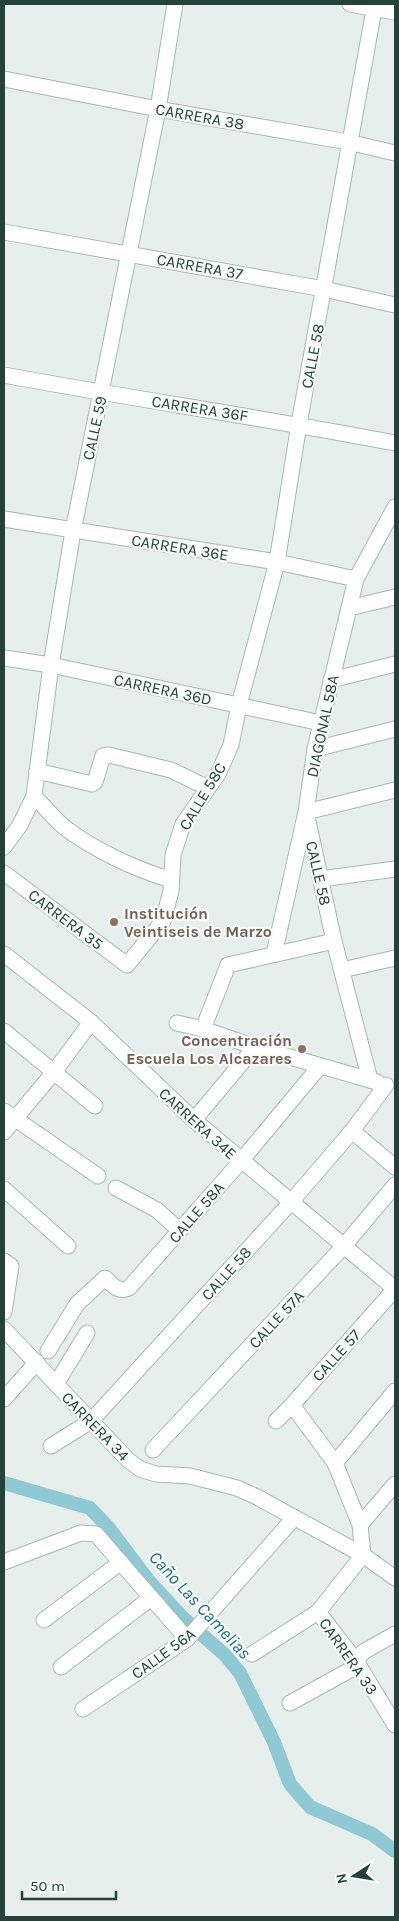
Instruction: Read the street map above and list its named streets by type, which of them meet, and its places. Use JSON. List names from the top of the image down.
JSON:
{
  "streets": {
    "street": [
      "CARRERA 38",
      "CARRERA 37",
      "CALLE 58",
      "CARRERA 36F",
      "CALLE 59",
      "CARRERA 36E",
      "CARRERA 36D",
      "DIAGONAL 58A",
      "CALLE 58C",
      "CARRERA 35",
      "CARRERA 34E",
      "CALLE 58A",
      "CALLE 57A",
      "CALLE 57",
      "CARRERA 34",
      "CALLE 56A",
      "CARRERA 33"
    ]
  },
  "crossings": [
    ["CARRERA 38", "CALLE 58"],
    ["CARRERA 38", "CALLE 59"],
    ["CARRERA 37", "CALLE 58"],
    ["CARRERA 37", "CALLE 59"],
    ["CALLE 58", "CARRERA 36F"],
    ["CALLE 58", "CARRERA 36E"],
    ["CALLE 58", "CARRERA 36D"],
    ["CALLE 58", "DIAGONAL 58A"],
    ["CALLE 58", "CALLE 58C"],
    ["CALLE 58", "CARRERA 34E"],
    ["CALLE 58", "CARRERA 34"],
    ["CARRERA 36F", "CALLE 59"],
    ["CALLE 59", "CARRERA 36E"],
    ["CALLE 59", "CARRERA 36D"],
    ["CARRERA 36E", "DIAGONAL 58A"],
    ["CARRERA 36D", "DIAGONAL 58A"],
    ["CARRERA 36D", "CALLE 58C"],
    ["CALLE 58C", "CARRERA 35"],
    ["CARRERA 34E", "CALLE 58A"],
    ["CARRERA 34E", "CALLE 57A"],
    ["CARRERA 34E", "CALLE 57"],
    ["CARRERA 34", "CALLE 56A"]
  ],
  "water": ["Caño Las Camelias"],
  "places": ["Institución Veintiseis de Marzo", "Concentración Escuela Los Alcazares"],
  "scale_bar": "50 m",
  "north": "left"
}
